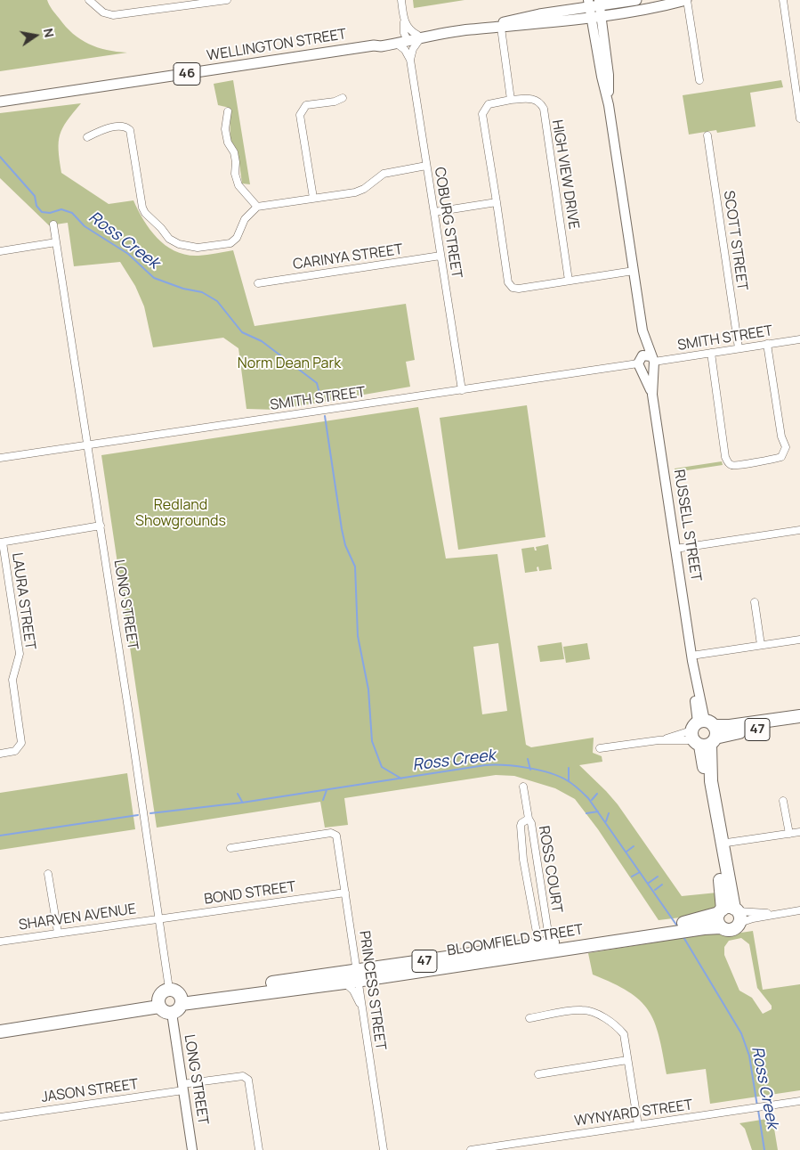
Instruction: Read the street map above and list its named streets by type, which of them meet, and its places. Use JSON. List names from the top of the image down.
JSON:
{
  "streets": {
    "highway": ["RUSSELL STREET", "47", "BLOOMFIELD STREET"],
    "main road": ["WELLINGTON STREET", "46", "LONG STREET"],
    "street": [
      "HIGH VIEW DRIVE",
      "COBURG STREET",
      "SCOTT STREET",
      "CARINYA STREET",
      "SMITH STREET",
      "LAURA STREET",
      "ROSS COURT",
      "BOND STREET",
      "SHARVEN AVENUE",
      "PRINCESS STREET",
      "JASON STREET",
      "WYNYARD STREET"
    ]
  },
  "crossings": [
    ["WELLINGTON STREET", "RUSSELL STREET"],
    ["HIGH VIEW DRIVE", "RUSSELL STREET"],
    ["COBURG STREET", "CARINYA STREET"],
    ["COBURG STREET", "SMITH STREET"],
    ["SCOTT STREET", "SMITH STREET"],
    ["SMITH STREET", "RUSSELL STREET"],
    ["SMITH STREET", "LONG STREET"],
    ["RUSSELL STREET", "47"],
    ["RUSSELL STREET", "BLOOMFIELD STREET"],
    ["LONG STREET", "BOND STREET"],
    ["LONG STREET", "SHARVEN AVENUE"],
    ["LONG STREET", "BLOOMFIELD STREET"],
    ["LONG STREET", "JASON STREET"],
    ["47", "BLOOMFIELD STREET"],
    ["ROSS COURT", "BLOOMFIELD STREET"],
    ["BOND STREET", "SHARVEN AVENUE"],
    ["BOND STREET", "PRINCESS STREET"],
    ["BLOOMFIELD STREET", "PRINCESS STREET"]
  ],
  "water": ["Ross Creek"],
  "parks": ["Norm Dean Park", "Redland Showgrounds"],
  "north": "right"
}
